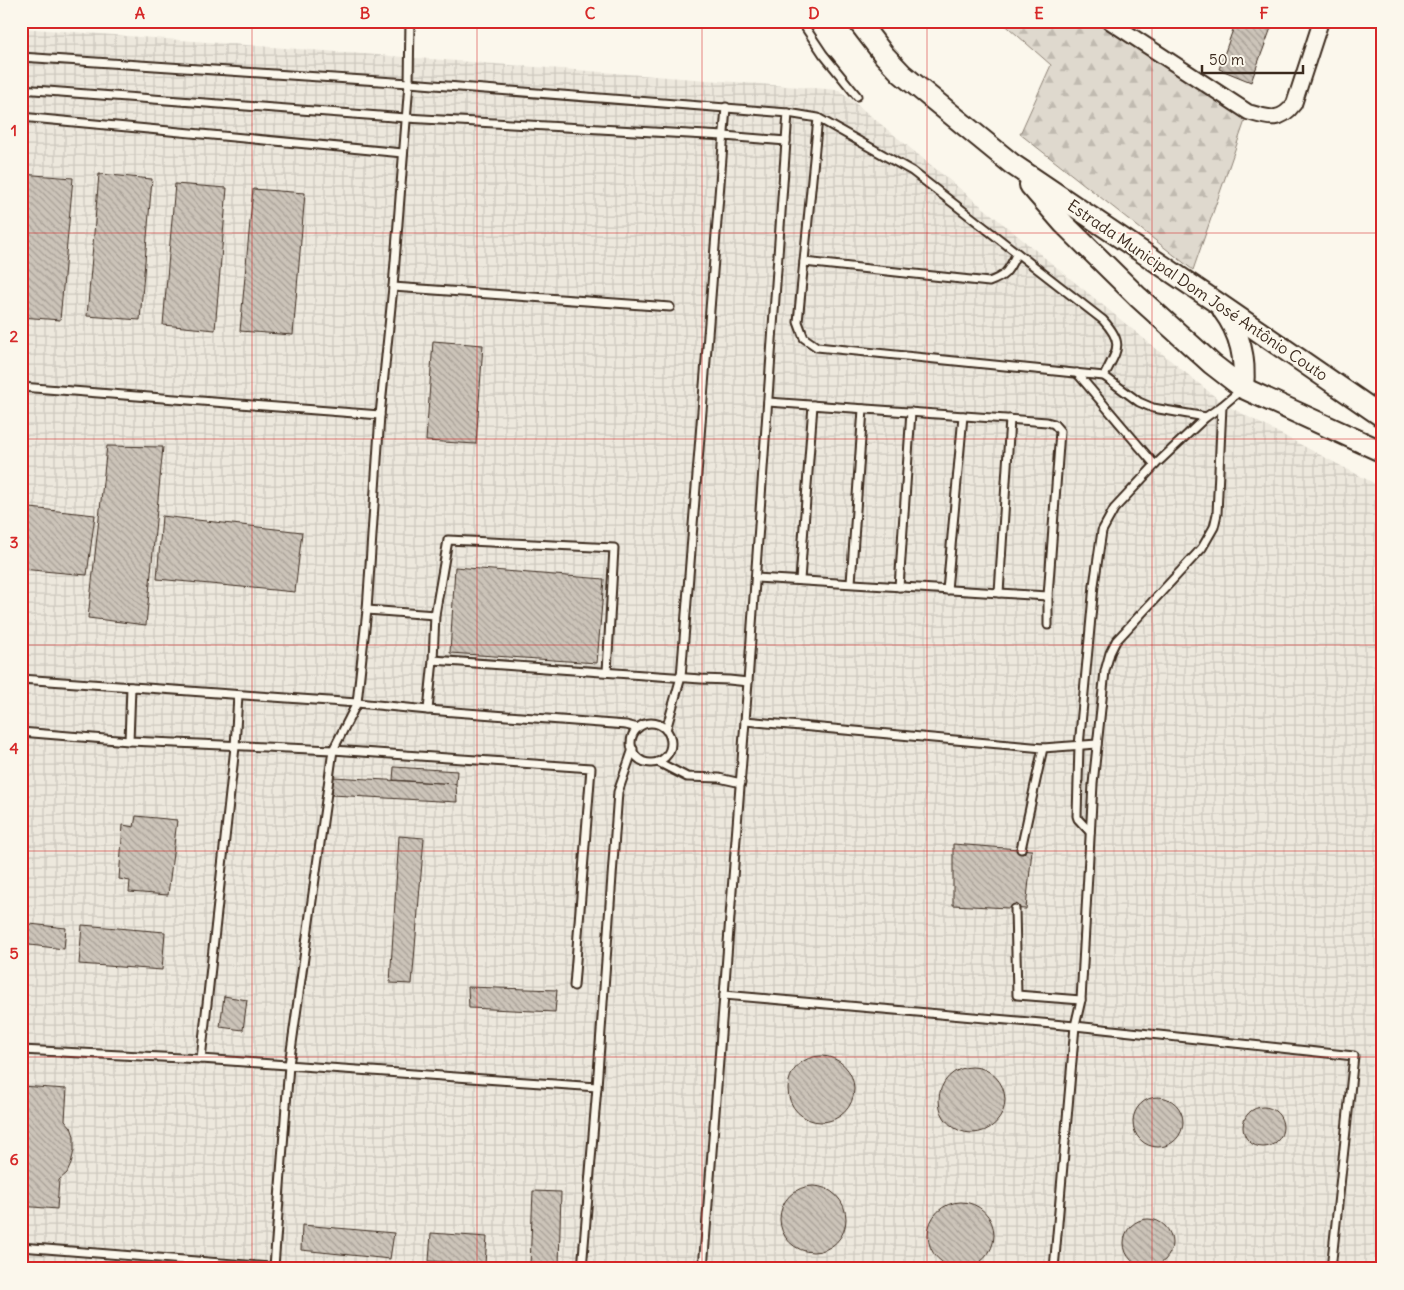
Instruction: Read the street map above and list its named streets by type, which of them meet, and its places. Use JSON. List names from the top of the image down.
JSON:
{
  "streets": {
    "main road": ["Estrada Municipal Dom José Antônio Couto"]
  },
  "scale_bar": "50 m",
  "grid": {
    "columns": [
      "A",
      "B",
      "C",
      "D",
      "E",
      "F"
    ],
    "rows": [
      "1",
      "2",
      "3",
      "4",
      "5",
      "6"
    ]
  }
}
